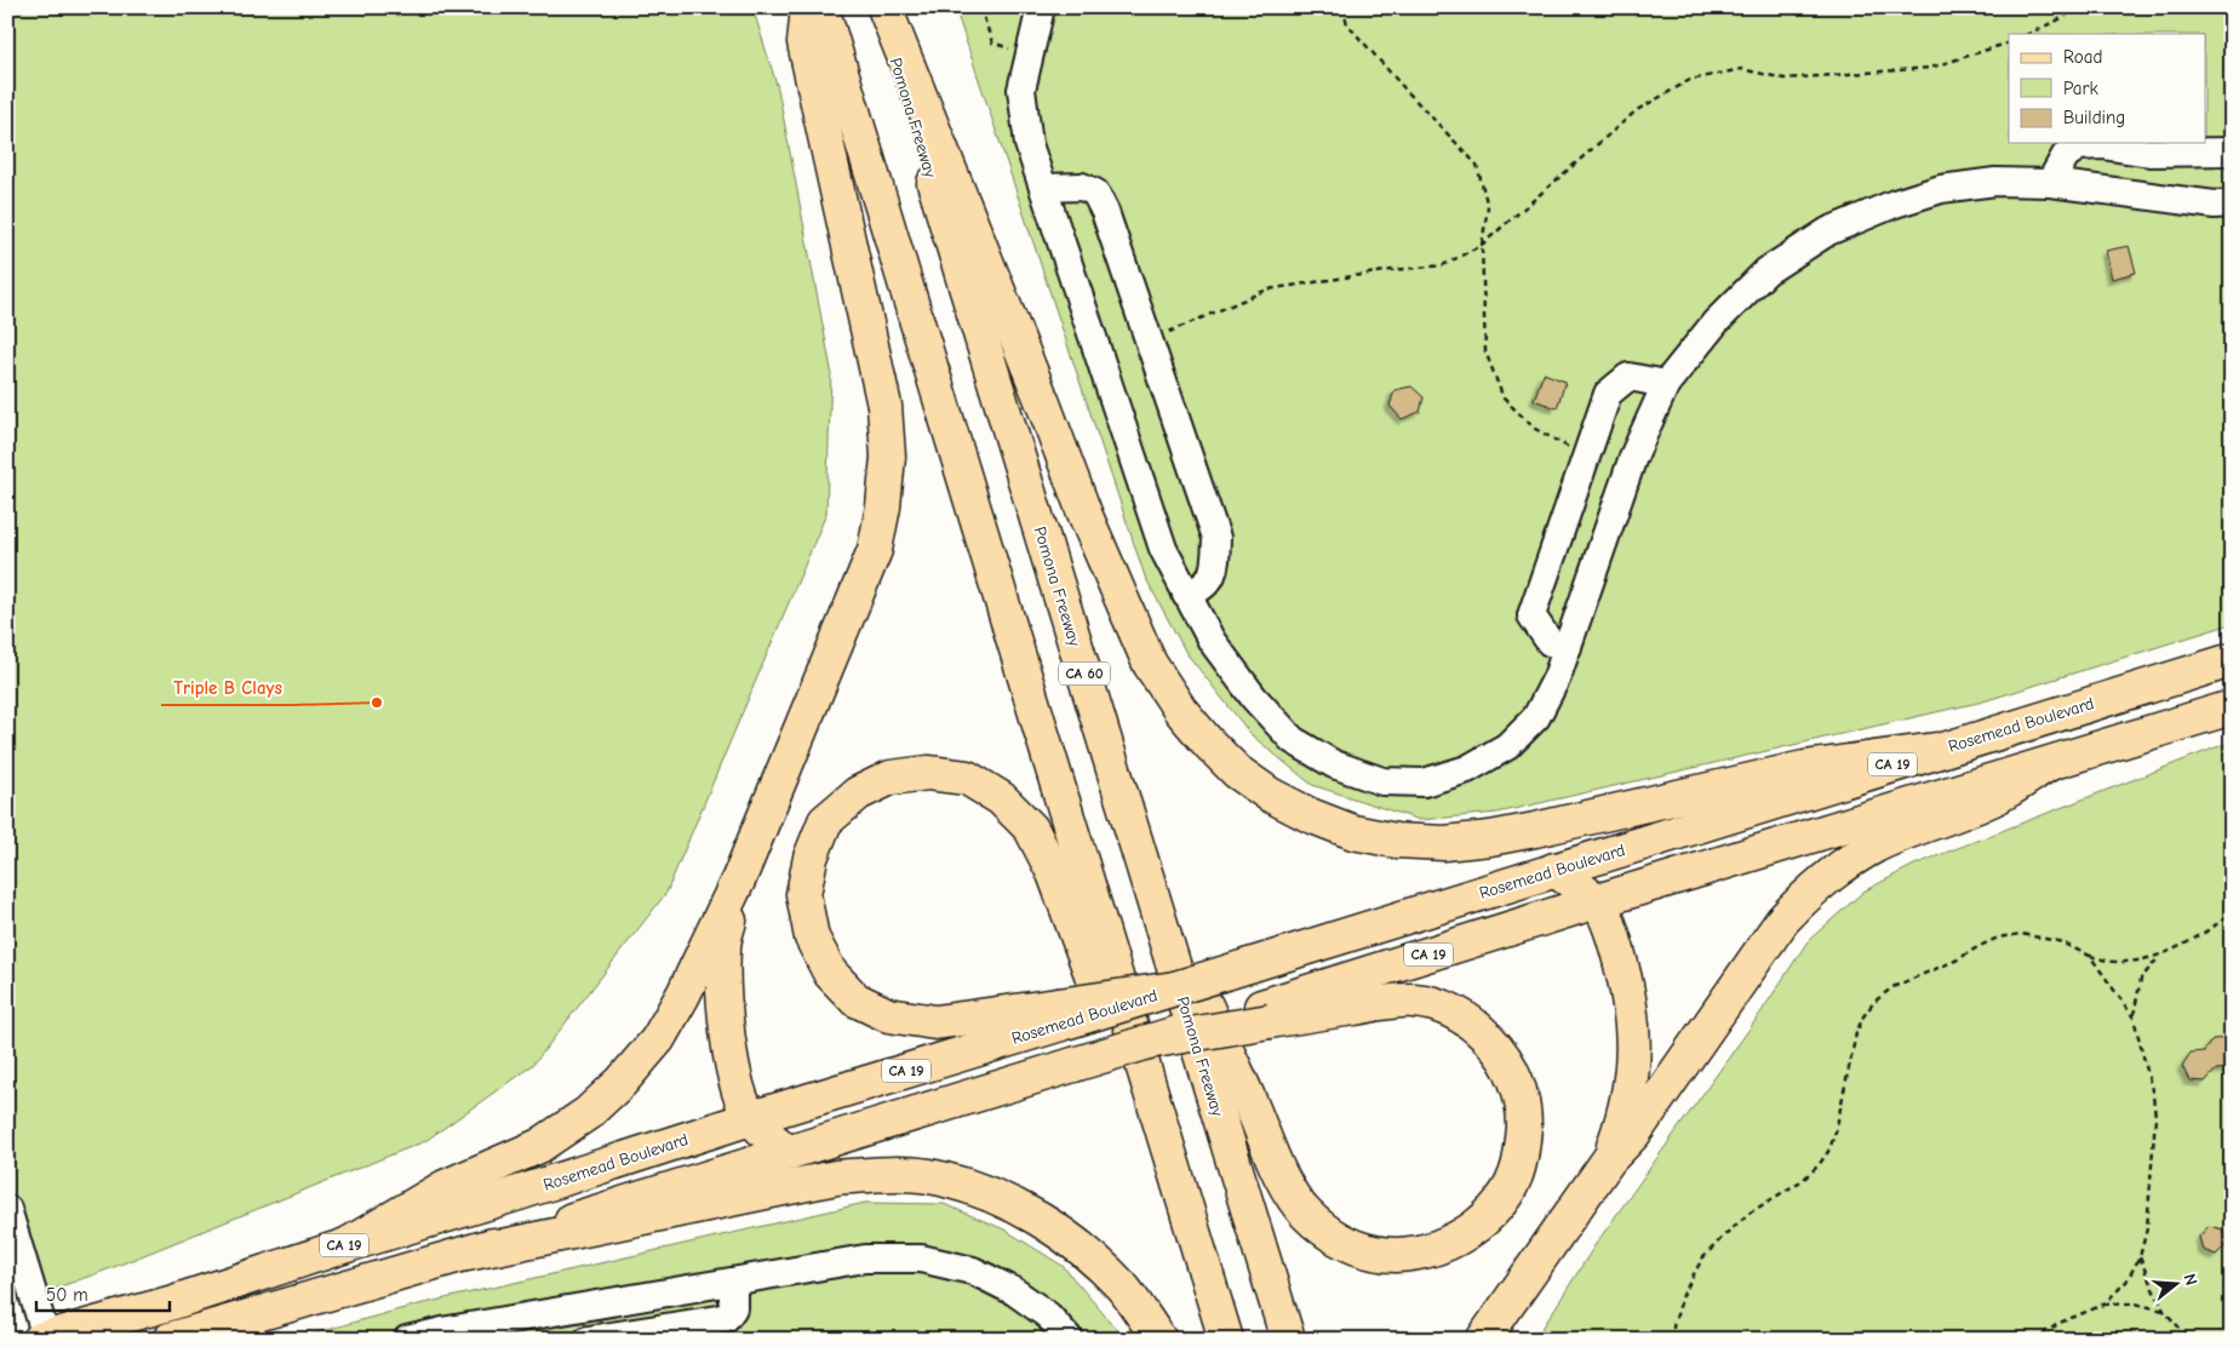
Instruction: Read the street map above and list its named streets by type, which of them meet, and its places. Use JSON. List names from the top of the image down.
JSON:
{
  "streets": {
    "main road": [
      "Pomona Freeway",
      "CA 60",
      "Rosemead Boulevard",
      "CA 19"
    ]
  },
  "places": ["Triple B Clays"],
  "legend": ["Road", "Park", "Building"],
  "scale_bar": "50 m",
  "north": "right"
}
